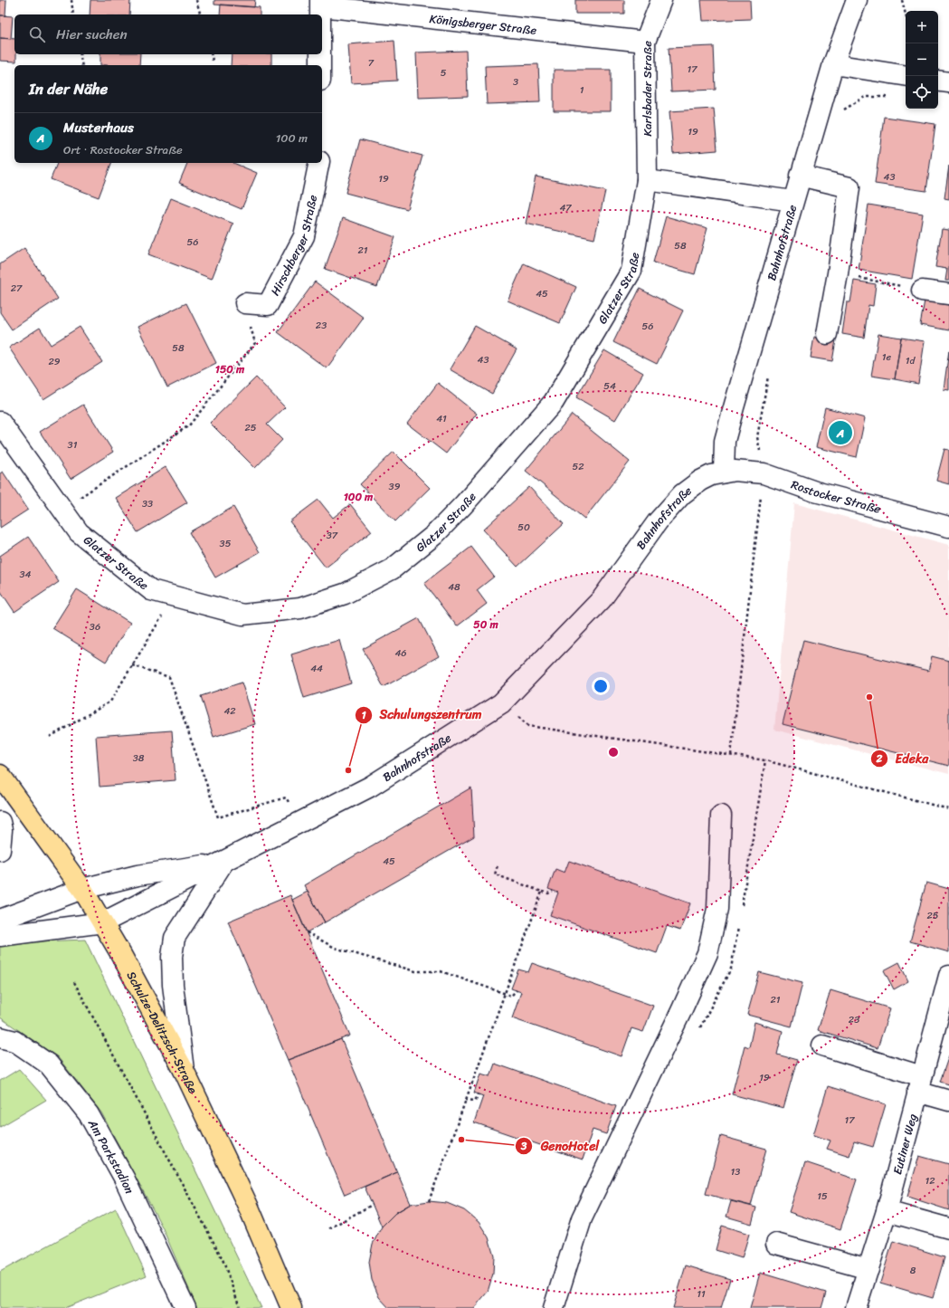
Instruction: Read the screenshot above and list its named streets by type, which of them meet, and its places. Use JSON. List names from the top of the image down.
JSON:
{
  "streets": {
    "main road": ["Schulze-Delitzsch-Straße"],
    "street": [
      "Königsberger Straße",
      "Karlsbader Straße",
      "Bahnhofstraße",
      "Hirschberger Straße",
      "Glatzer Straße",
      "Rostocker Straße",
      "Eutiner Weg",
      "Am Parkstadion"
    ]
  },
  "crossings": [
    ["Königsberger Straße", "Karlsbader Straße"],
    ["Karlsbader Straße", "Glatzer Straße"],
    ["Bahnhofstraße", "Rostocker Straße"],
    ["Bahnhofstraße", "Schulze-Delitzsch-Straße"]
  ],
  "places": ["Edeka", "Schulungszentrum", "GenoHotel"],
  "house_numbers": [
    "7",
    "17",
    "5",
    "3",
    "1",
    "19",
    "43",
    "19",
    "47",
    "56",
    "58",
    "21",
    "27",
    "45",
    "23",
    "56",
    "58",
    "1e",
    "43",
    "1d",
    "29",
    "54",
    "41",
    "25",
    "31",
    "52",
    "39",
    "33",
    "50",
    "37",
    "35",
    "34",
    "48",
    "36",
    "46",
    "44",
    "42",
    "38",
    "45",
    "25",
    "21",
    "23",
    "19",
    "17",
    "13",
    "12",
    "15",
    "8",
    "11"
  ],
  "page": {
    "map_buttons": ["+", "−"],
    "search": "Hier suchen",
    "heading": "In der Nähe",
    "list": [
      {
        "mark": "A",
        "name": "Musterhaus",
        "note": "Ort · Rostocker Straße",
        "value": "100 m"
      }
    ],
    "pins": "A"
  },
  "rings": ["150 m", "100 m", "50 m"]
}
